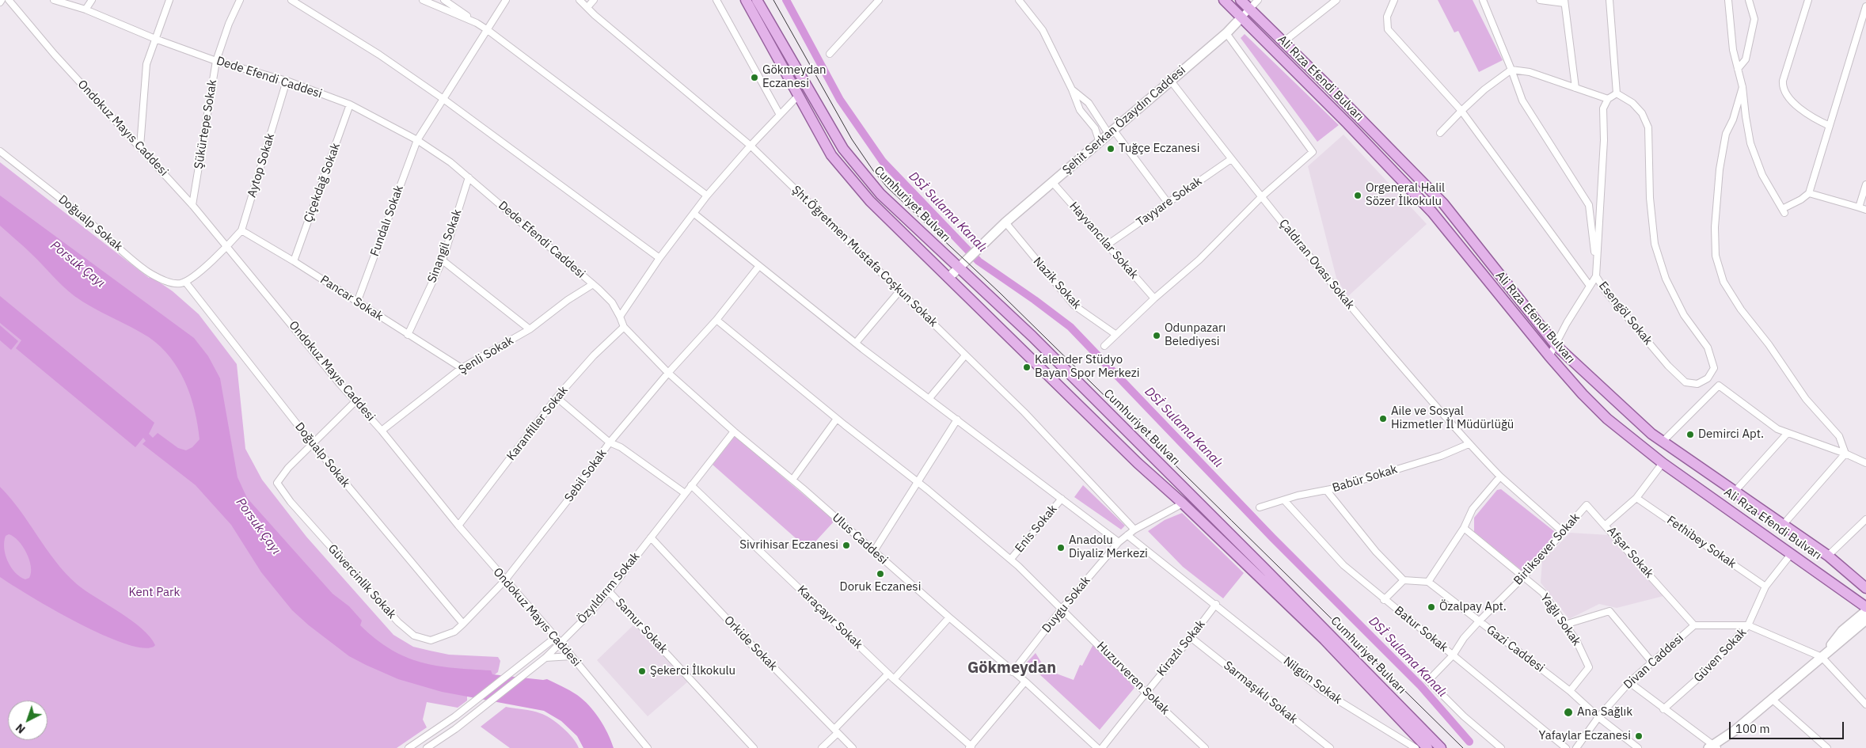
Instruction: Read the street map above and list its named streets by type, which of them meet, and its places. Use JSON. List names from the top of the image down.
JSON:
{
  "streets": {
    "main road": ["Ali Rıza Efendi Bulvarı", "Şehit Serkan Özaydın Caddesi", "Cumhuriyet Bulvarı"],
    "street": [
      "Dede Efendi Caddesi",
      "Şükürtepe Sokak",
      "Ondokuz Mayıs Caddesi",
      "Aytop Sokak",
      "Çiçekdağ Sokak",
      "Tayyare Sokak",
      "Fundalı Sokak",
      "Doğualp Sokak",
      "Hayvancılar Sokak",
      "Sinangil Sokak",
      "Şht.Öğretmen Mustafa Coşkun Sokak",
      "Çaldıran Ovası Sokak",
      "Nazik Sokak",
      "Pancar Sokak",
      "Esengöl Sokak",
      "Şenli Sokak",
      "Karanfiller Sokak",
      "Sebil Sokak",
      "Babür Sokak",
      "Enis Sokak",
      "Ulus Caddesi",
      "Fethibey Sokak",
      "Birliksever Sokak",
      "Afşar Sokak",
      "Güvercinlik Sokak",
      "Özyıldırım Sokak",
      "Duygu Sokak",
      "Karaçayır Sokak",
      "Yağlı Sokak",
      "Samur Sokak",
      "Batur Sokak",
      "Orkide Sokak",
      "Kirazlı Sokak",
      "Gazi Caddesi",
      "Güven Sokak",
      "Divan Caddesi",
      "Huzurveren Sokak",
      "Nilgün Sokak",
      "Sarmaşıklı Sokak"
    ]
  },
  "crossings": [
    ["Dede Efendi Caddesi", "Şükürtepe Sokak"],
    ["Dede Efendi Caddesi", "Aytop Sokak"],
    ["Dede Efendi Caddesi", "Çiçekdağ Sokak"],
    ["Dede Efendi Caddesi", "Fundalı Sokak"],
    ["Dede Efendi Caddesi", "Sinangil Sokak"],
    ["Dede Efendi Caddesi", "Şenli Sokak"],
    ["Dede Efendi Caddesi", "Karanfiller Sokak"],
    ["Dede Efendi Caddesi", "Ulus Caddesi"],
    ["Ali Rıza Efendi Bulvarı", "Şehit Serkan Özaydın Caddesi"],
    ["Ali Rıza Efendi Bulvarı", "Esengöl Sokak"],
    ["Ali Rıza Efendi Bulvarı", "Afşar Sokak"],
    ["Ali Rıza Efendi Bulvarı", "Güven Sokak"],
    ["Şehit Serkan Özaydın Caddesi", "Cumhuriyet Bulvarı"],
    ["Şehit Serkan Özaydın Caddesi", "Hayvancılar Sokak"],
    ["Şehit Serkan Özaydın Caddesi", "Çaldıran Ovası Sokak"],
    ["Şehit Serkan Özaydın Caddesi", "Nazik Sokak"],
    ["Şükürtepe Sokak", "Ondokuz Mayıs Caddesi"],
    ["Ondokuz Mayıs Caddesi", "Aytop Sokak"],
    ["Ondokuz Mayıs Caddesi", "Şenli Sokak"],
    ["Ondokuz Mayıs Caddesi", "Karanfiller Sokak"],
    ["Ondokuz Mayıs Caddesi", "Sebil Sokak"],
    ["Ondokuz Mayıs Caddesi", "Özyıldırım Sokak"],
    ["Aytop Sokak", "Pancar Sokak"],
    ["Çiçekdağ Sokak", "Pancar Sokak"],
    ["Tayyare Sokak", "Hayvancılar Sokak"],
    ["Tayyare Sokak", "Çaldıran Ovası Sokak"],
    ["Cumhuriyet Bulvarı", "Duygu Sokak"],
    ["Fundalı Sokak", "Pancar Sokak"],
    ["Doğualp Sokak", "Sebil Sokak"],
    ["Doğualp Sokak", "Güvercinlik Sokak"],
    ["Sinangil Sokak", "Pancar Sokak"],
    ["Şht.Öğretmen Mustafa Coşkun Sokak", "Duygu Sokak"],
    ["Çaldıran Ovası Sokak", "Babür Sokak"],
    ["Çaldıran Ovası Sokak", "Birliksever Sokak"],
    ["Pancar Sokak", "Şenli Sokak"],
    ["Karanfiller Sokak", "Ulus Caddesi"],
    ["Sebil Sokak", "Ulus Caddesi"],
    ["Sebil Sokak", "Güvercinlik Sokak"],
    ["Sebil Sokak", "Huzurveren Sokak"],
    ["Babür Sokak", "Batur Sokak"],
    ["Enis Sokak", "Huzurveren Sokak"],
    ["Ulus Caddesi", "Özyıldırım Sokak"],
    ["Ulus Caddesi", "Duygu Sokak"],
    ["Fethibey Sokak", "Afşar Sokak"],
    ["Fethibey Sokak", "Güven Sokak"],
    ["Birliksever Sokak", "Afşar Sokak"],
    ["Birliksever Sokak", "Yağlı Sokak"],
    ["Birliksever Sokak", "Batur Sokak"],
    ["Birliksever Sokak", "Gazi Caddesi"],
    ["Afşar Sokak", "Divan Caddesi"],
    ["Özyıldırım Sokak", "Karaçayır Sokak"],
    ["Özyıldırım Sokak", "Samur Sokak"],
    ["Özyıldırım Sokak", "Orkide Sokak"],
    ["Duygu Sokak", "Huzurveren Sokak"],
    ["Duygu Sokak", "Nilgün Sokak"],
    ["Yağlı Sokak", "Gazi Caddesi"],
    ["Kirazlı Sokak", "Huzurveren Sokak"],
    ["Kirazlı Sokak", "Nilgün Sokak"],
    ["Kirazlı Sokak", "Sarmaşıklı Sokak"],
    ["Gazi Caddesi", "Divan Caddesi"]
  ],
  "districts": ["Gökmeydan"],
  "water": ["DSİ Sulama Kanalı", "Porsuk Çayı"],
  "parks": ["Kent Park"],
  "places": [
    "Gökmeydan Eczanesi",
    "Tuğçe Eczanesi",
    "Orgeneral Halil Sözer İlkokulu",
    "Odunpazarı Belediyesi",
    "Kalender Stüdyo Bayan Spor Merkezi",
    "Aile ve Sosyal Hizmetler İl Müdürlüğü",
    "Demirci Apt.",
    "Sivrihisar Eczanesi",
    "Anadolu Diyaliz Merkezi",
    "Doruk Eczanesi",
    "Özalpay Apt.",
    "Şekerci İlkokulu",
    "Ana Sağlık",
    "Yafaylar Eczanesi"
  ],
  "scale_bar": "100 m",
  "north": "bottom left"
}
